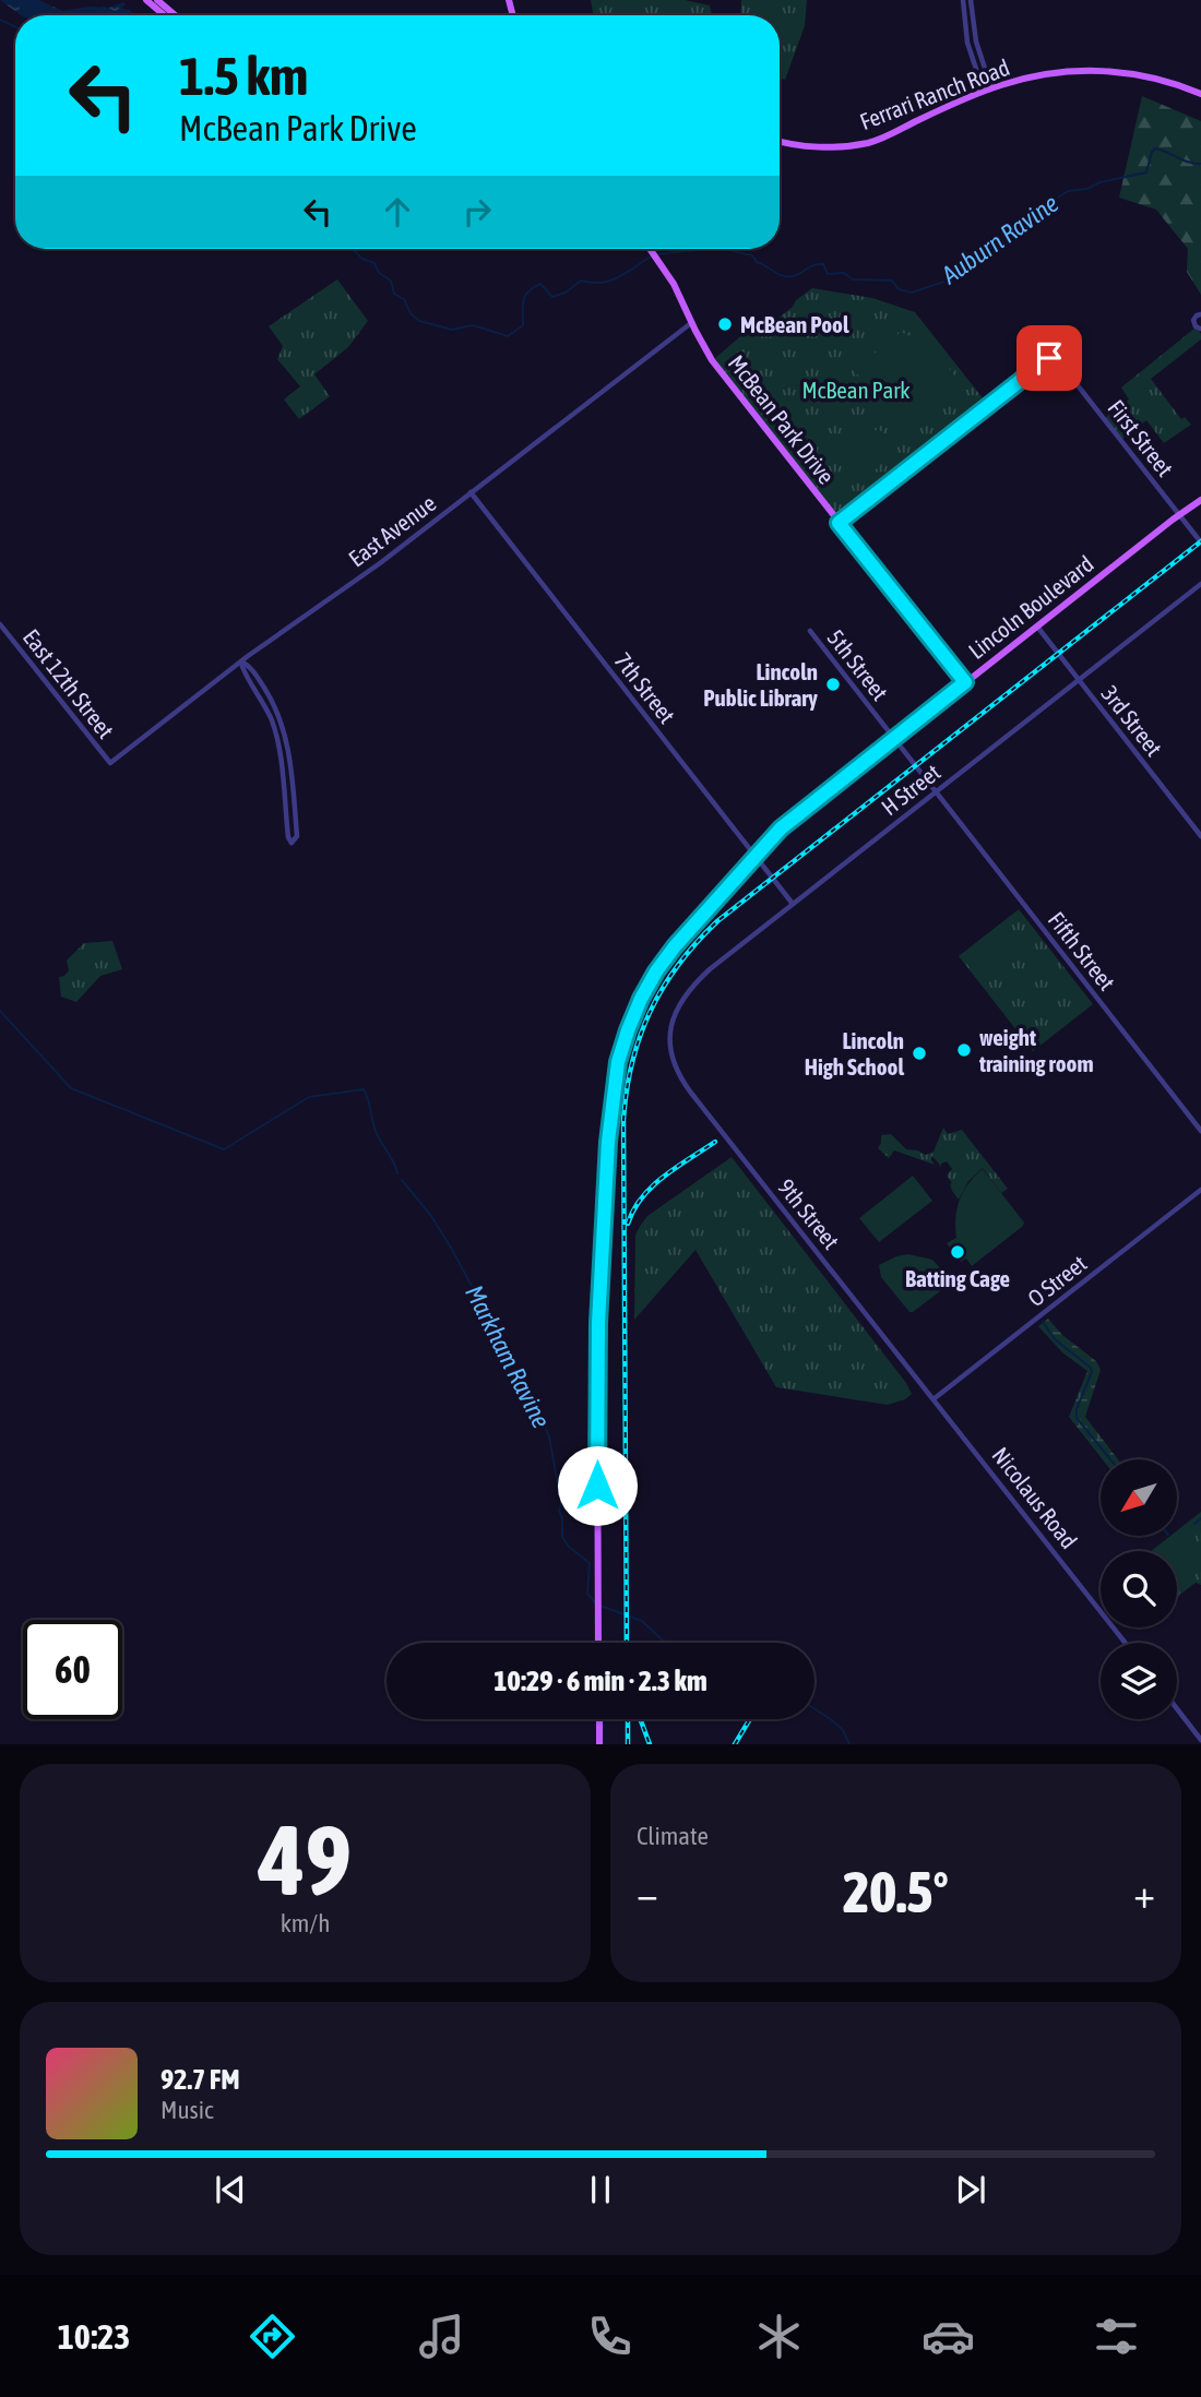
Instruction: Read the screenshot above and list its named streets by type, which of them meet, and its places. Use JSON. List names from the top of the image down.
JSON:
{
  "streets": {
    "main road": ["Ferrari Ranch Road", "McBean Park Drive", "Lincoln Boulevard"],
    "street": [
      "First Street",
      "East Avenue",
      "5th Street",
      "East 12th Street",
      "7th Street",
      "3rd Street",
      "H Street",
      "Fifth Street",
      "9th Street",
      "O Street",
      "Nicolaus Road"
    ]
  },
  "crossings": [
    ["McBean Park Drive", "First Street"],
    ["McBean Park Drive", "East Avenue"],
    ["McBean Park Drive", "Lincoln Boulevard"],
    ["First Street", "Lincoln Boulevard"],
    ["East Avenue", "East 12th Street"],
    ["East Avenue", "7th Street"],
    ["Lincoln Boulevard", "5th Street"],
    ["Lincoln Boulevard", "7th Street"],
    ["Lincoln Boulevard", "3rd Street"],
    ["5th Street", "H Street"],
    ["5th Street", "Fifth Street"],
    ["7th Street", "H Street"],
    ["3rd Street", "H Street"],
    ["H Street", "Fifth Street"],
    ["H Street", "9th Street"],
    ["9th Street", "O Street"],
    ["9th Street", "Nicolaus Road"],
    ["O Street", "Nicolaus Road"]
  ],
  "water": ["Auburn Ravine", "Markham Ravine"],
  "parks": ["McBean Park"],
  "places": [
    "McBean Pool",
    "Lincoln Public Library",
    "weight training room",
    "Lincoln High School",
    "Batting Cage"
  ],
  "north": "bottom left",
  "page": {
    "turn": ["1.5 km", "McBean Park Drive"],
    "limit": "60",
    "trip": "10:29 · 6 min · 2.3 km",
    "tile": [
      ["49", "km/h"],
      "Climate"
    ],
    "heat": ["−", "20.5°", "+"],
    "song": ["92.7 FM", "Music"],
    "tabs": "10:23"
  }
}
